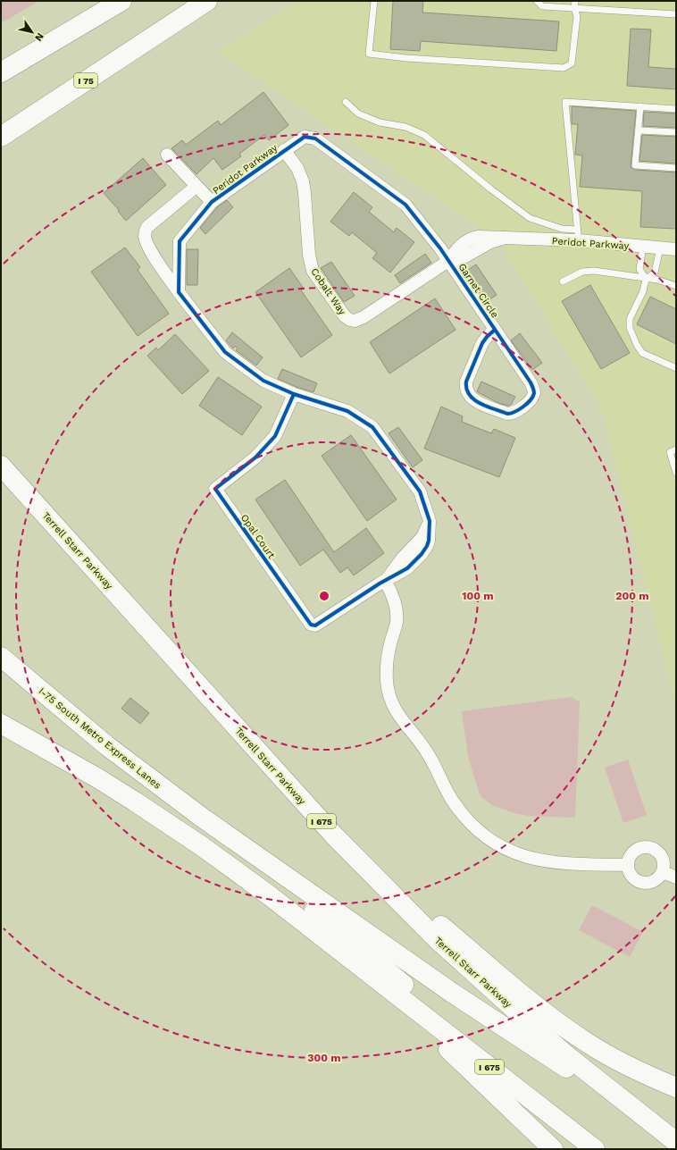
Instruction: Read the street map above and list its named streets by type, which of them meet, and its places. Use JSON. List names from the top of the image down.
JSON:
{
  "streets": {
    "highway": [
      "I 75",
      "Terrell Starr Parkway",
      "I-75 South Metro Express Lanes",
      "I 675"
    ],
    "street": [
      "Peridot Parkway",
      "Garnet Circle",
      "Cobalt Way",
      "Opal Court"
    ]
  },
  "crossings": [
    ["Peridot Parkway", "Garnet Circle"],
    ["Peridot Parkway", "Cobalt Way"],
    ["Peridot Parkway", "Opal Court"],
    ["Garnet Circle", "Cobalt Way"]
  ],
  "north": "bottom right",
  "rings": ["100 m", "200 m", "300 m"]
}
